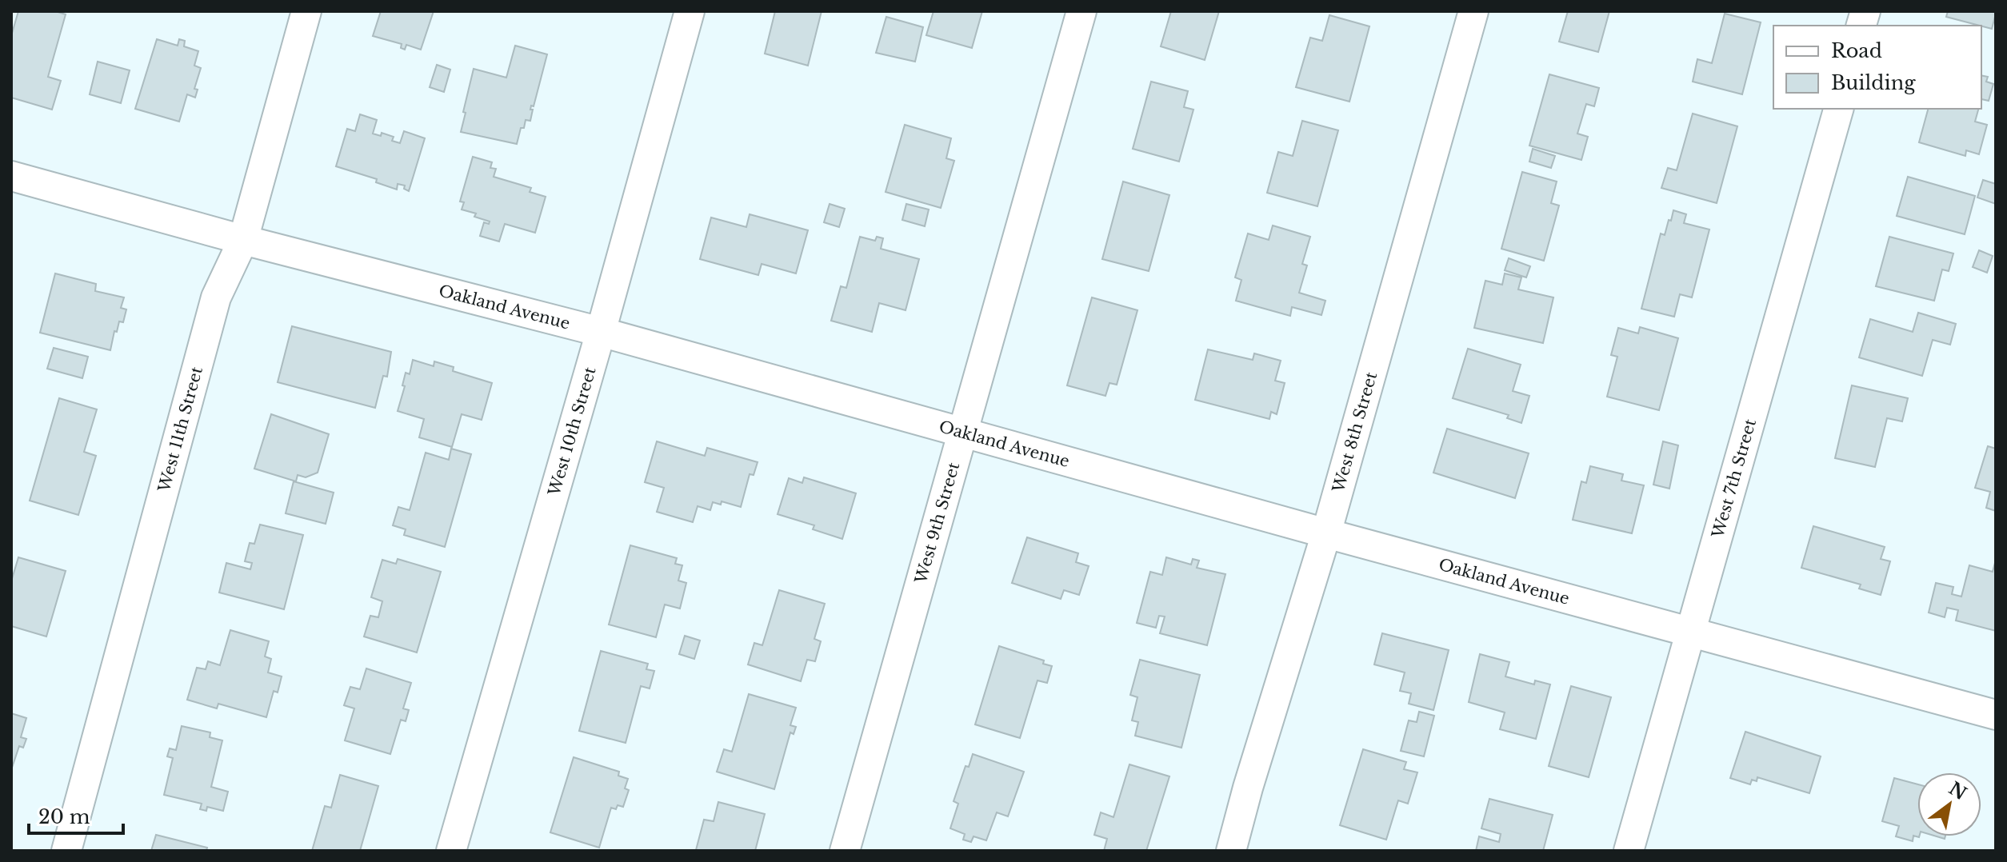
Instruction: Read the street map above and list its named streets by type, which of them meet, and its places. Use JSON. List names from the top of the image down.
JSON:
{
  "streets": {
    "street": [
      "Oakland Avenue",
      "West 11th Street",
      "West 10th Street",
      "West 8th Street",
      "West 7th Street",
      "West 9th Street"
    ]
  },
  "crossings": [
    ["Oakland Avenue", "West 11th Street"],
    ["Oakland Avenue", "West 10th Street"],
    ["Oakland Avenue", "West 8th Street"],
    ["Oakland Avenue", "West 7th Street"],
    ["Oakland Avenue", "West 9th Street"]
  ],
  "legend": ["Road", "Building"],
  "scale_bar": "20 m",
  "north": "top right"
}
